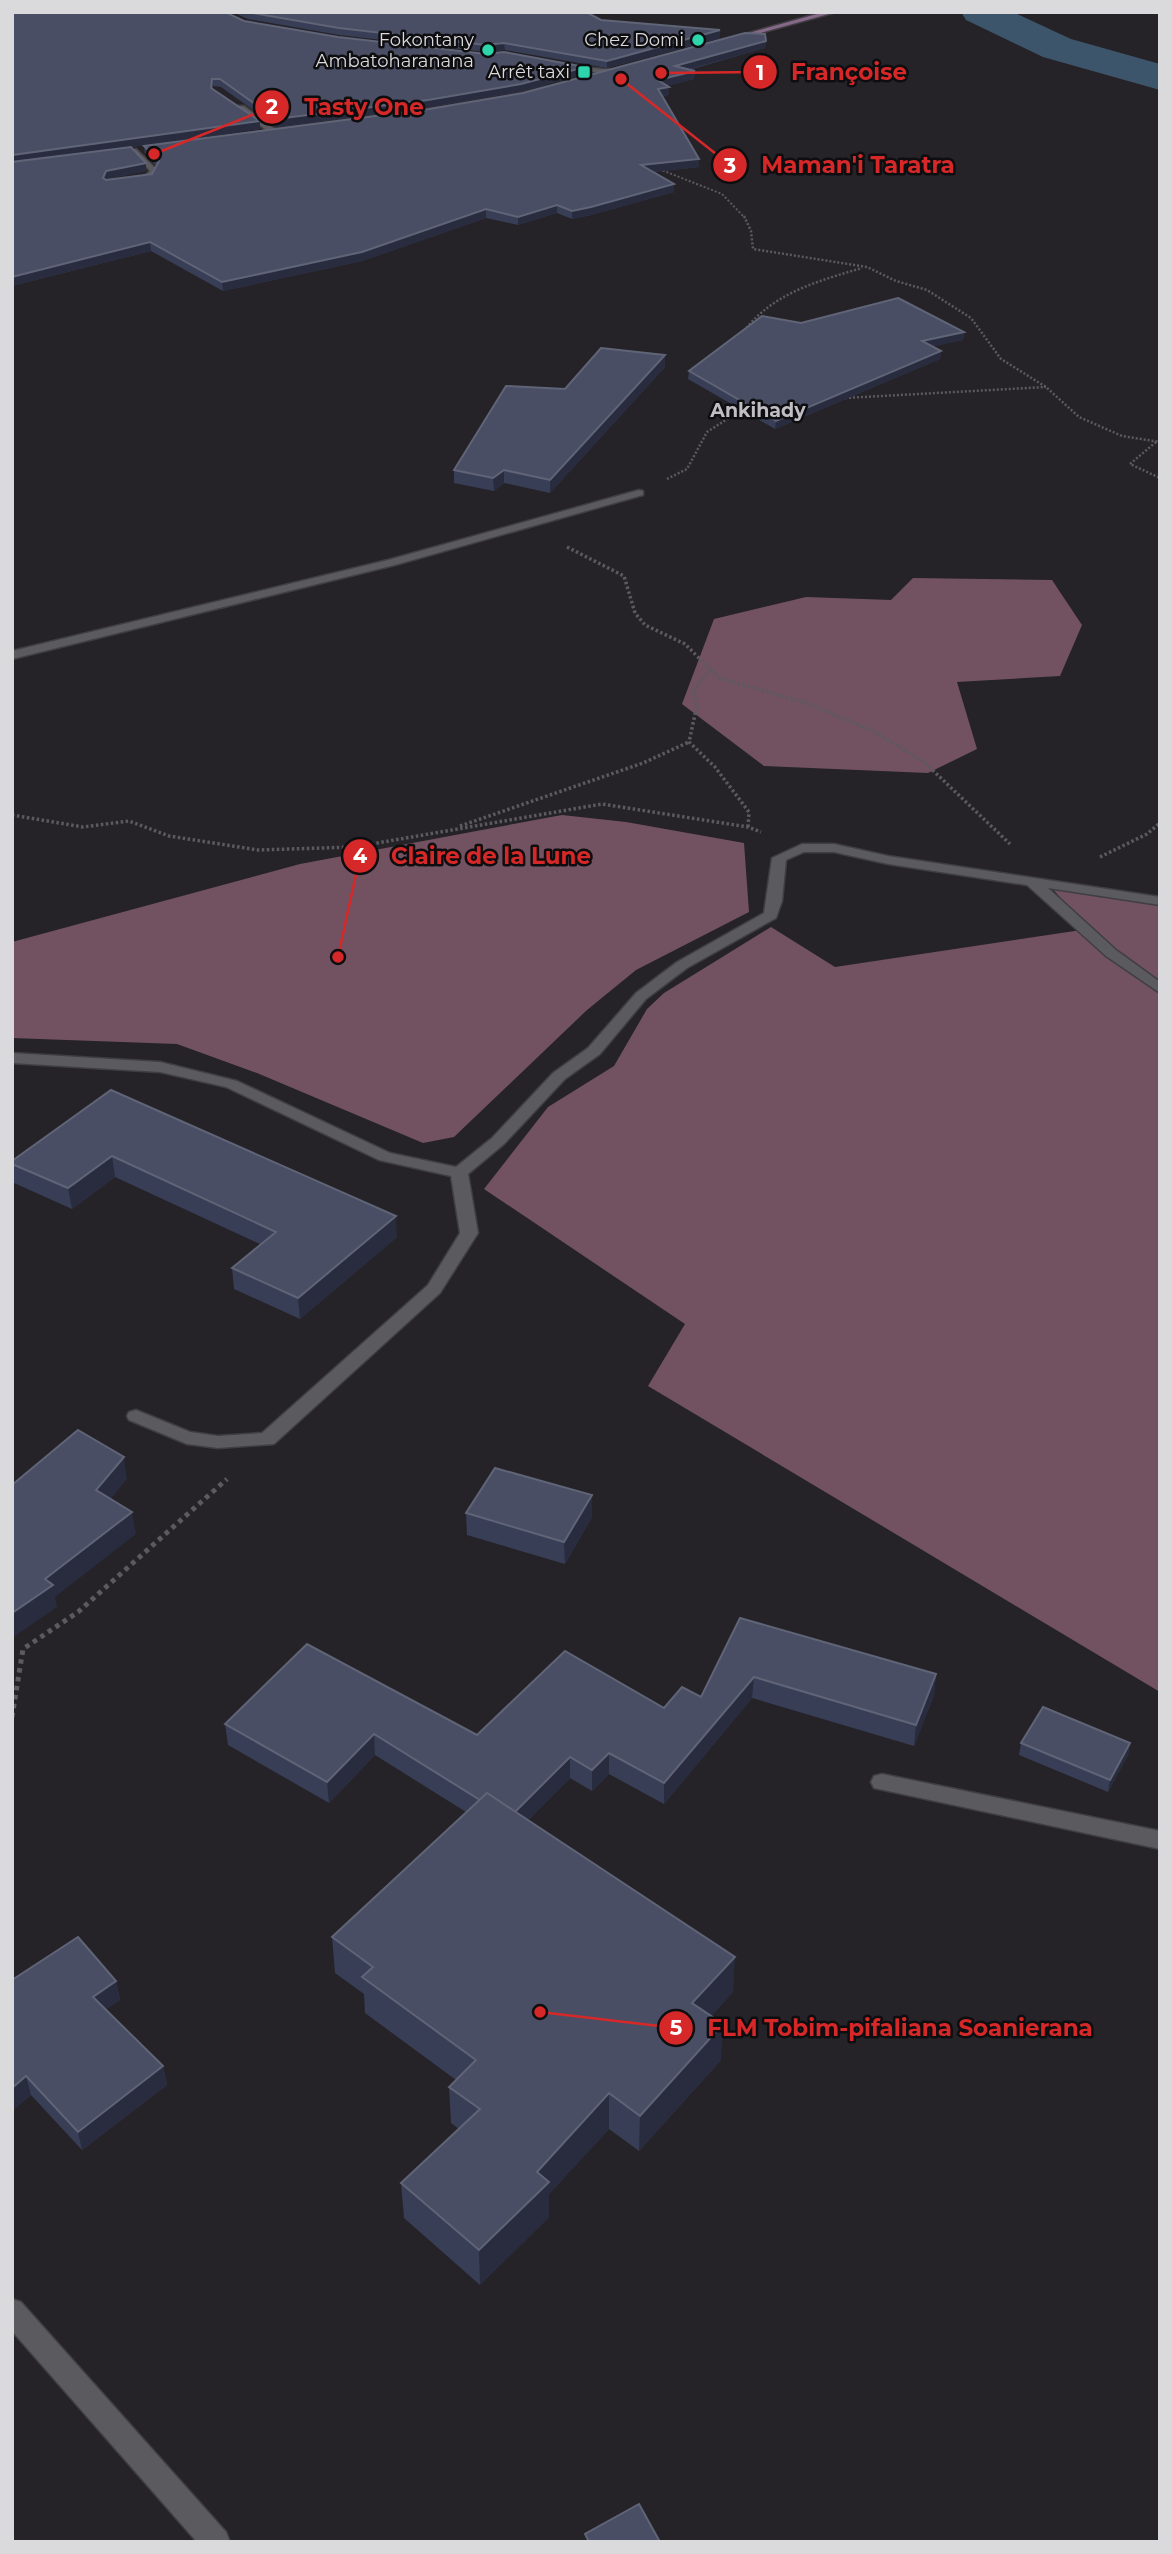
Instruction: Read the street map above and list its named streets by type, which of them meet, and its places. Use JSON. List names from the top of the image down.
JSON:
{
  "districts": ["Ankihady"],
  "places": {
    "other": [
      "Chez Domi",
      "Fokontany Ambatoharanana",
      "Françoise",
      "Maman'i Taratra",
      "Tasty One",
      "Claire de la Lune",
      "FLM Tobim-pifaliana Soanierana"
    ],
    "transit": ["Arrêt taxi"]
  }
}
